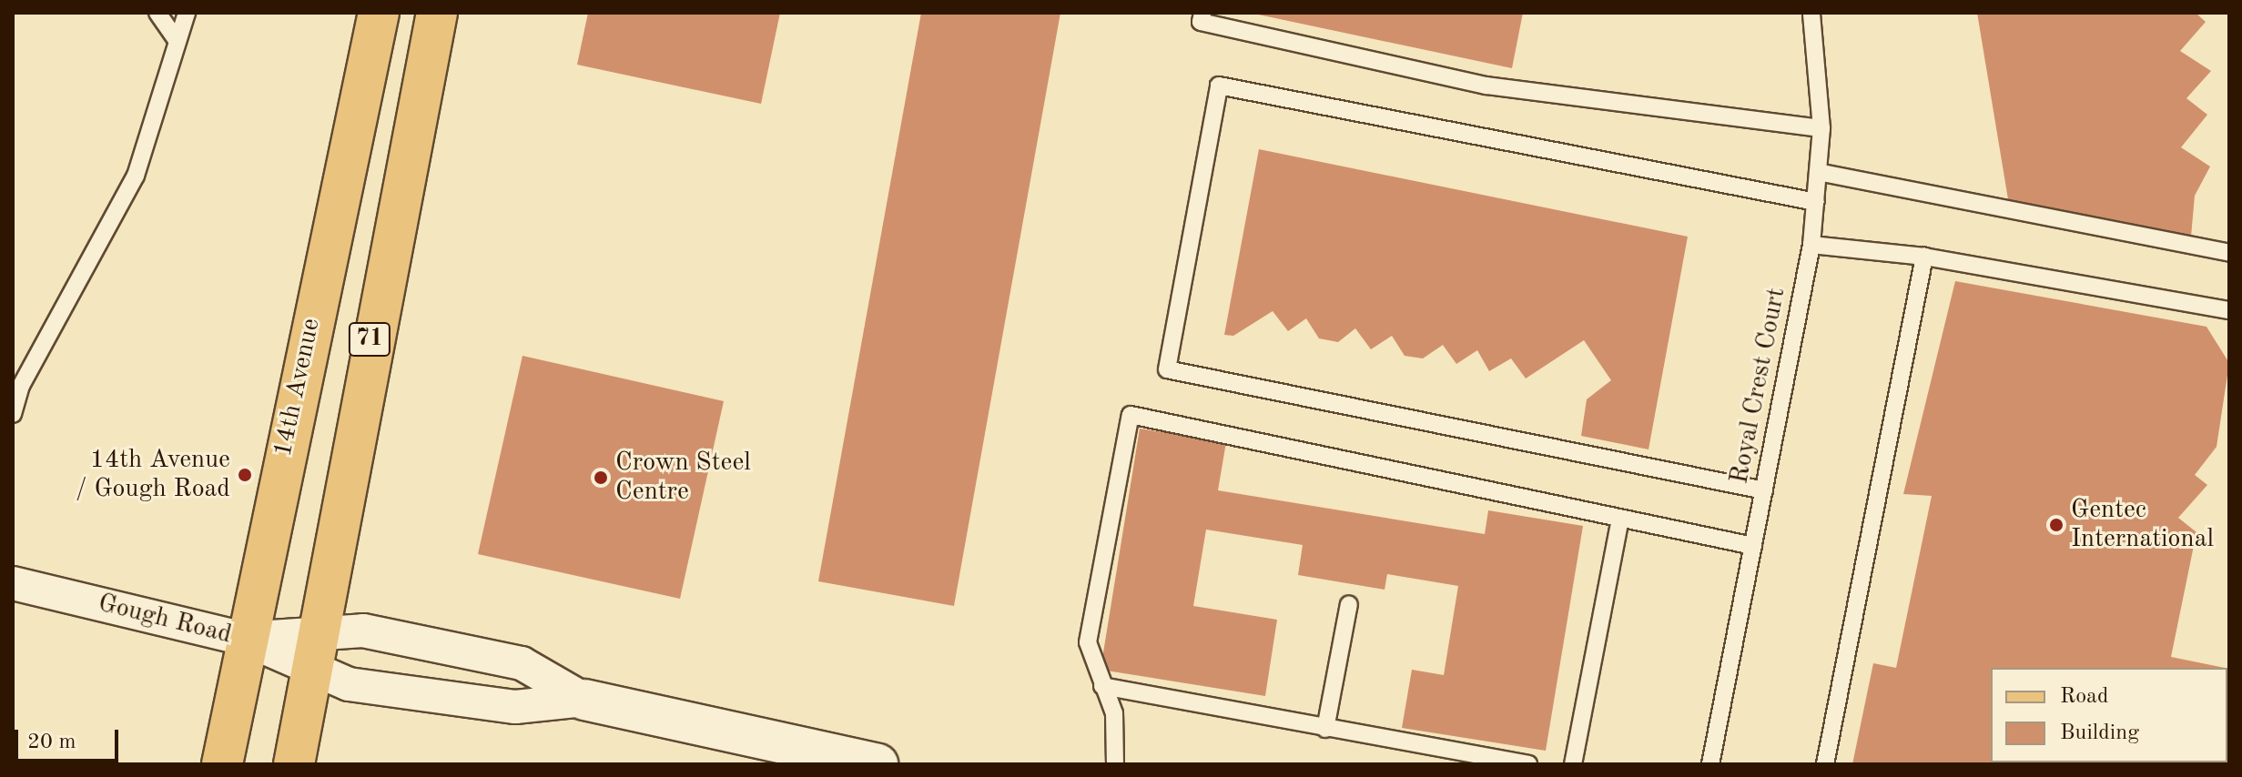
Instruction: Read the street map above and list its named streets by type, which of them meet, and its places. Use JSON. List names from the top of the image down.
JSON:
{
  "streets": {
    "main road": ["71", "14th Avenue"],
    "street": ["Gough Road"],
    "lane": ["Royal Crest Court"]
  },
  "crossings": [
    ["71", "Gough Road"],
    ["14th Avenue", "Gough Road"]
  ],
  "places": ["14th Avenue / Gough Road", "Crown Steel Centre", "Gentec International"],
  "legend": ["Road", "Building"],
  "scale_bar": "20 m"
}
